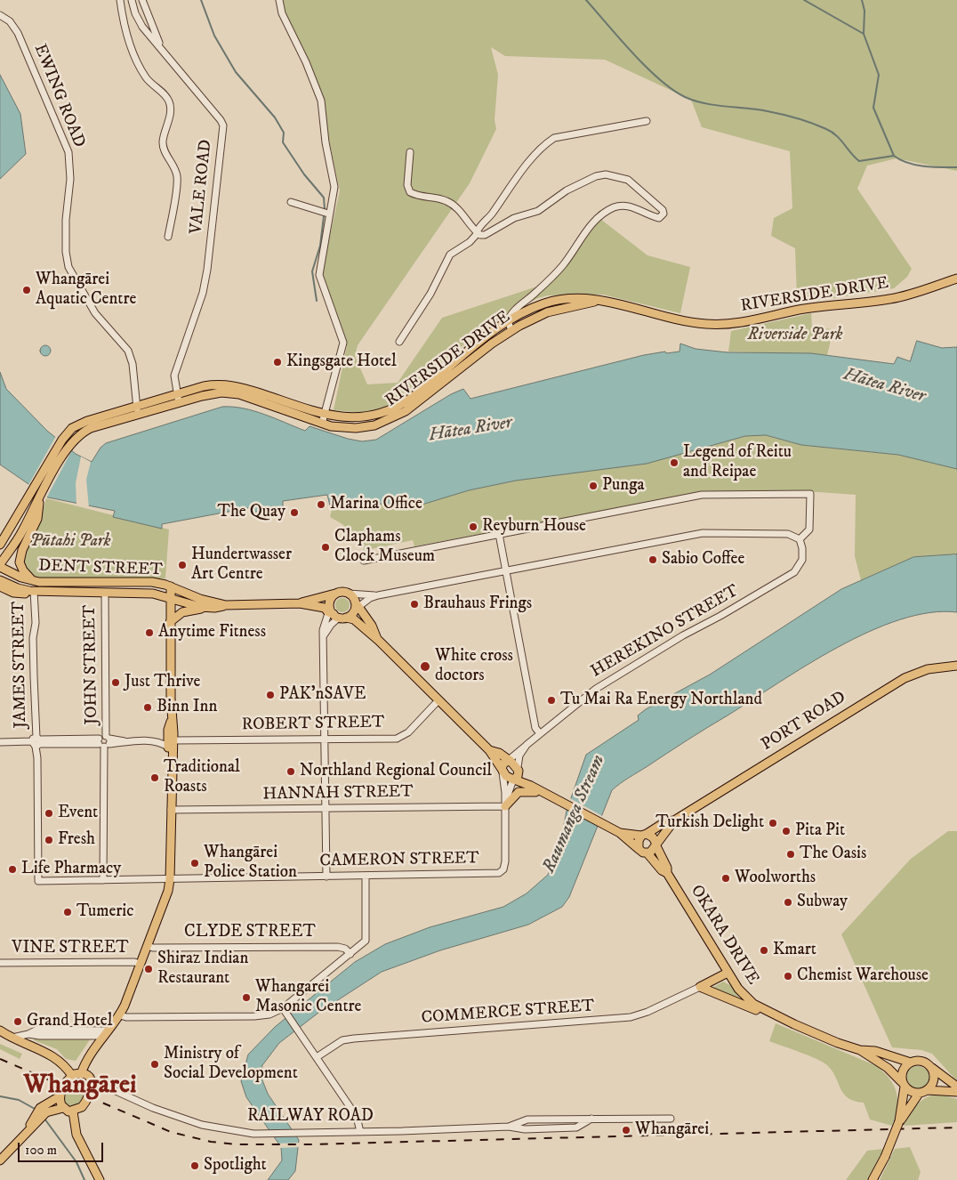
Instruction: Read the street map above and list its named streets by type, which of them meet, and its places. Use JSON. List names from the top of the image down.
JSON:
{
  "streets": {
    "main road": [
      "RIVERSIDE DRIVE",
      "DENT STREET",
      "PORT ROAD",
      "OKARA DRIVE",
      "COMMERCE STREET"
    ],
    "street": [
      "EWING ROAD",
      "VALE ROAD",
      "HEREKINO STREET",
      "JAMES STREET",
      "JOHN STREET",
      "ROBERT STREET",
      "HANNAH STREET",
      "CAMERON STREET",
      "CLYDE STREET",
      "VINE STREET",
      "RAILWAY ROAD"
    ]
  },
  "crossings": [
    ["EWING ROAD", "RIVERSIDE DRIVE"],
    ["VALE ROAD", "RIVERSIDE DRIVE"],
    ["RIVERSIDE DRIVE", "DENT STREET"],
    ["DENT STREET", "JAMES STREET"],
    ["DENT STREET", "JOHN STREET"],
    ["JAMES STREET", "ROBERT STREET"],
    ["JAMES STREET", "CAMERON STREET"],
    ["JOHN STREET", "ROBERT STREET"],
    ["JOHN STREET", "CAMERON STREET"],
    ["PORT ROAD", "OKARA DRIVE"],
    ["HANNAH STREET", "CAMERON STREET"],
    ["OKARA DRIVE", "COMMERCE STREET"]
  ],
  "districts": ["Whangārei"],
  "water": ["Hātea River", "Raumanga Stream"],
  "parks": ["Riverside Park", "Pūtahi Park"],
  "places": [
    "Whangārei Aquatic Centre",
    "Kingsgate Hotel",
    "Legend of Reitu and Reipae",
    "Punga",
    "Marina Office",
    "The Quay",
    "Reyburn House",
    "Claphams Clock Museum",
    "Sabio Coffee",
    "Hundertwasser Art Centre",
    "Brauhaus Frings",
    "Anytime Fitness",
    "White cross doctors",
    "Just Thrive",
    "PAK'nSAVE",
    "Tu Mai Ra Energy Northland",
    "Binn Inn",
    "Northland Regional Council",
    "Traditional Roasts",
    "Event",
    "Turkish Delight",
    "Pita Pit",
    "Fresh",
    "The Oasis",
    "Whangārei Police Station",
    "Life Pharmacy",
    "Woolworths",
    "Subway",
    "Tumeric",
    "Kmart",
    "Shiraz Indian Restaurant",
    "Chemist Warehouse",
    "Whangarei Masonic Centre",
    "Grand Hotel",
    "Ministry of Social Development",
    "Whangārei",
    "Spotlight"
  ],
  "scale_bar": "100 m"
}
